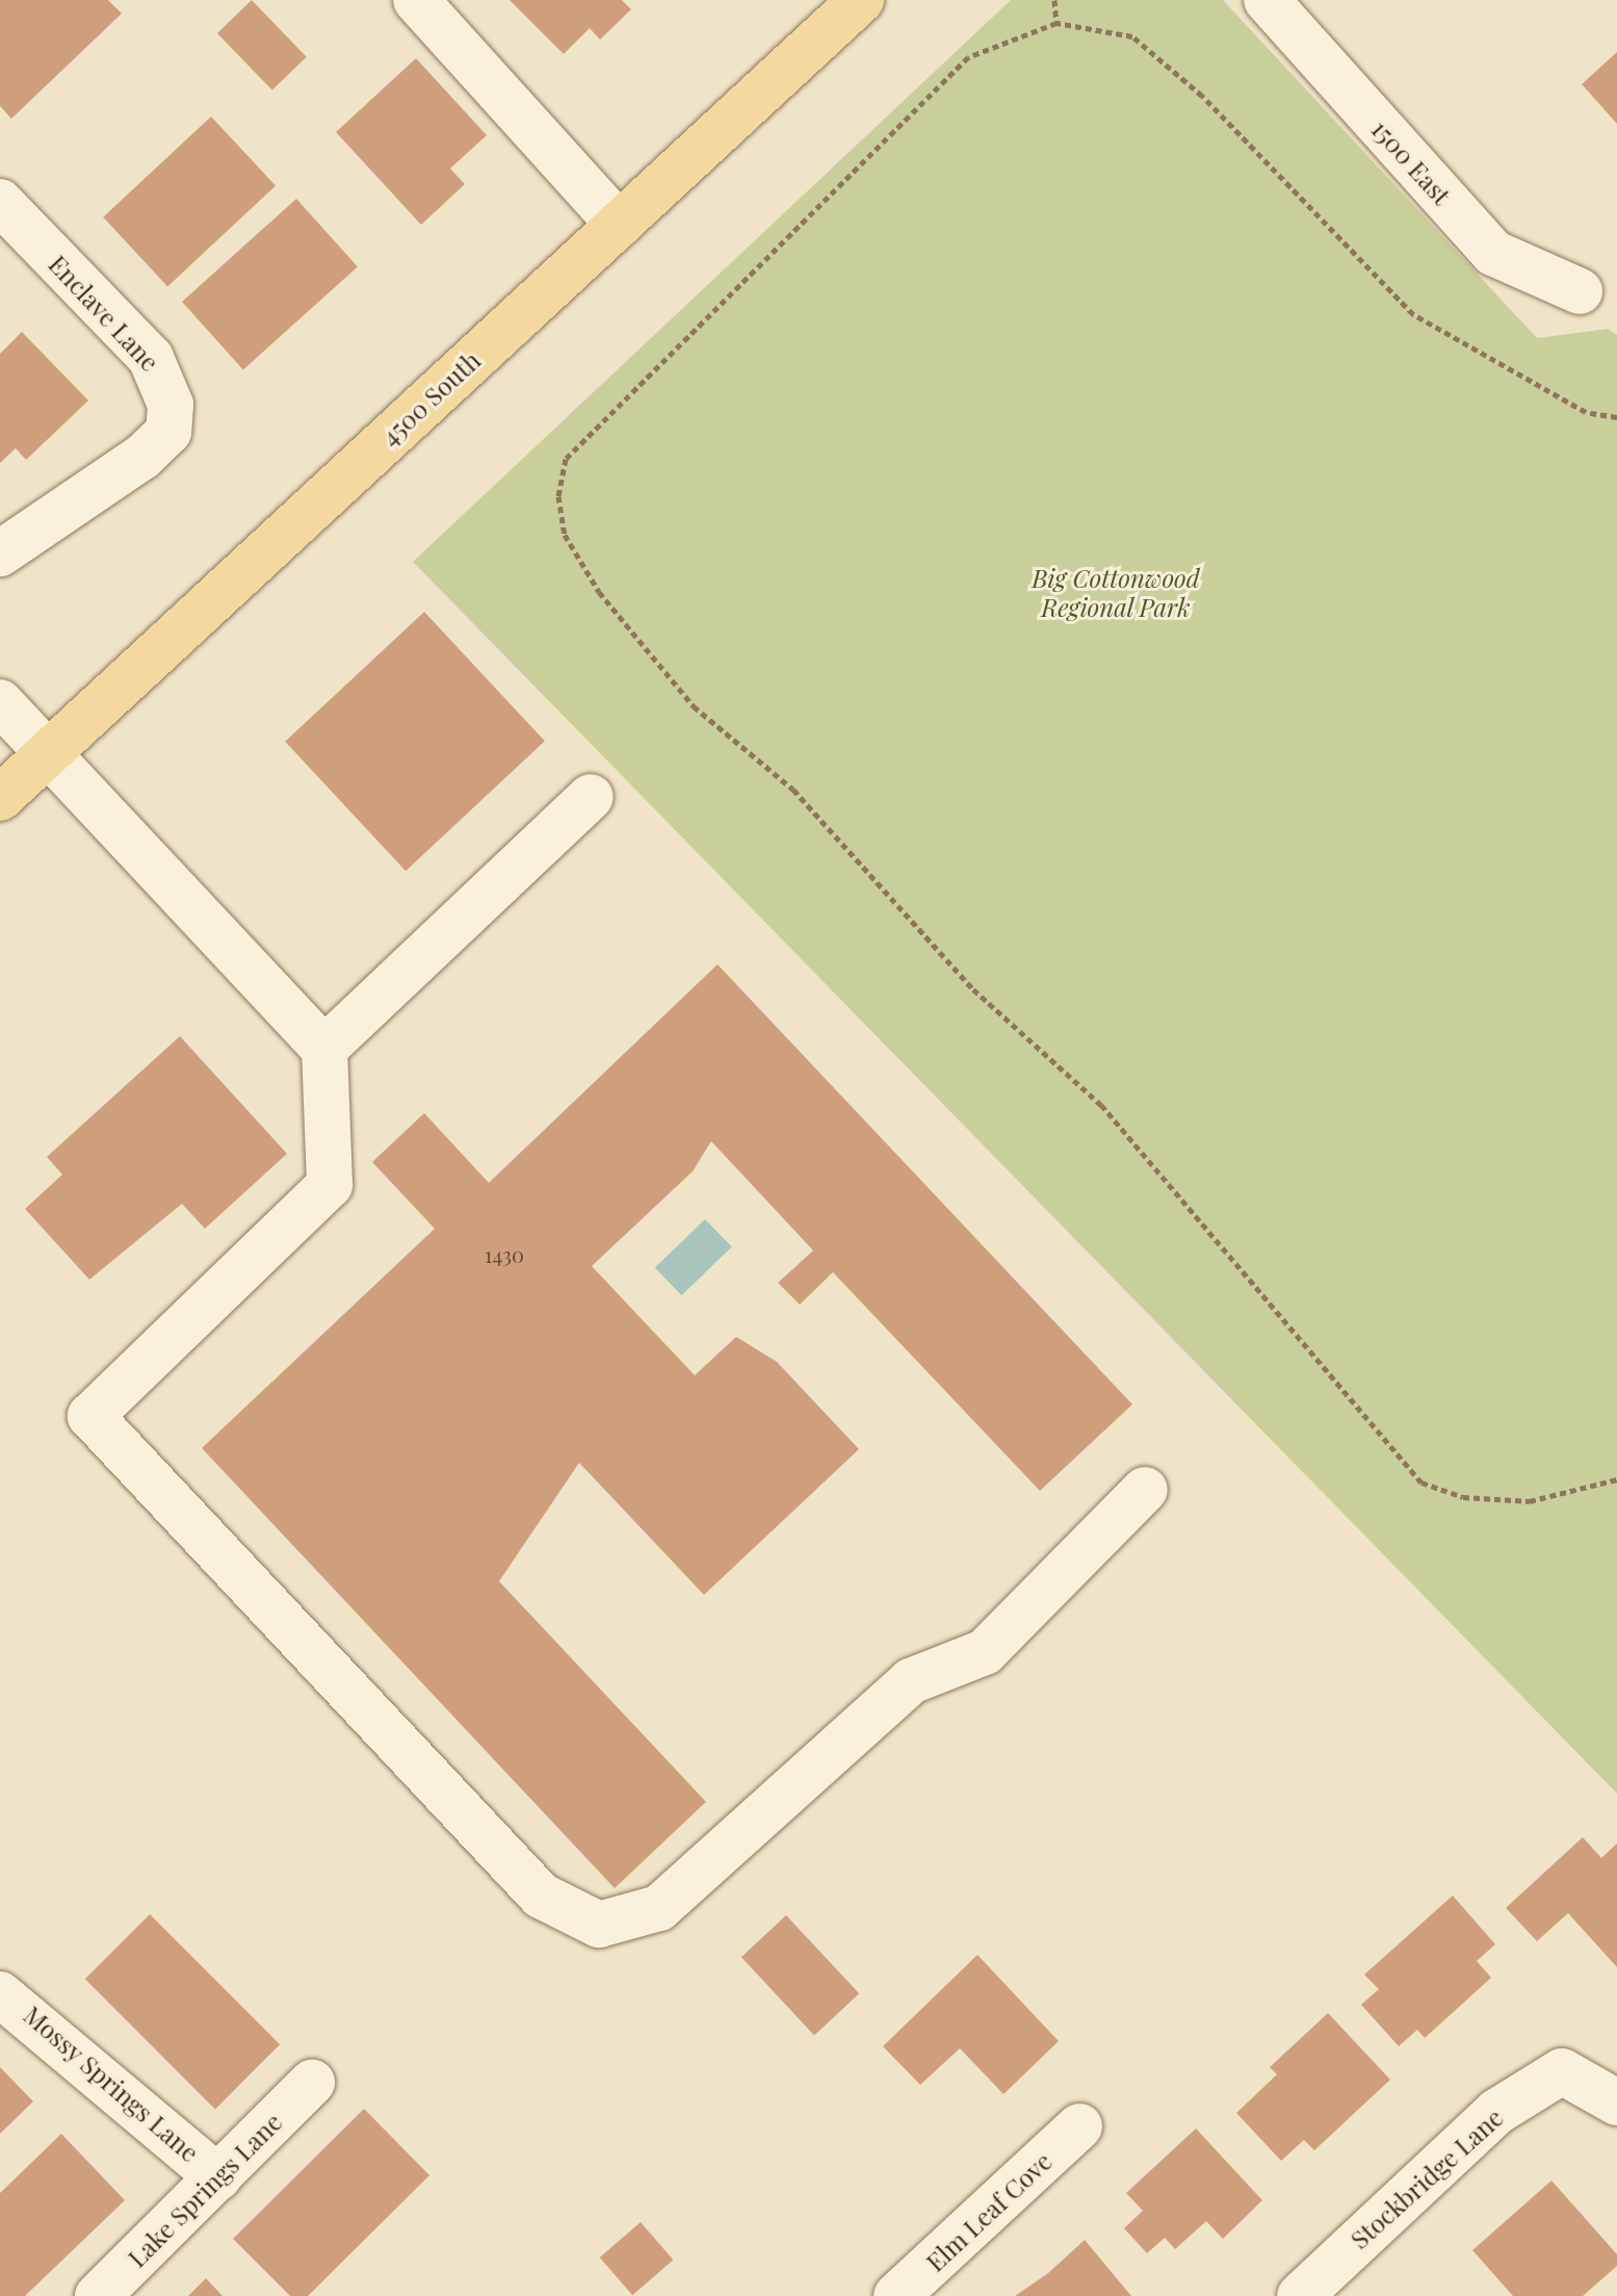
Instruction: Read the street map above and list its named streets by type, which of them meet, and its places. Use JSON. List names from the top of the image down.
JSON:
{
  "streets": {
    "main road": ["4500 South"],
    "street": [
      "1500 East",
      "Enclave Lane",
      "Mossy Springs Lane",
      "Stockbridge Lane",
      "Lake Springs Lane",
      "Elm Leaf Cove"
    ]
  },
  "crossings": [
    ["Mossy Springs Lane", "Lake Springs Lane"]
  ],
  "parks": ["Big Cottonwood Regional Park"],
  "house_numbers": ["1430"]
}
